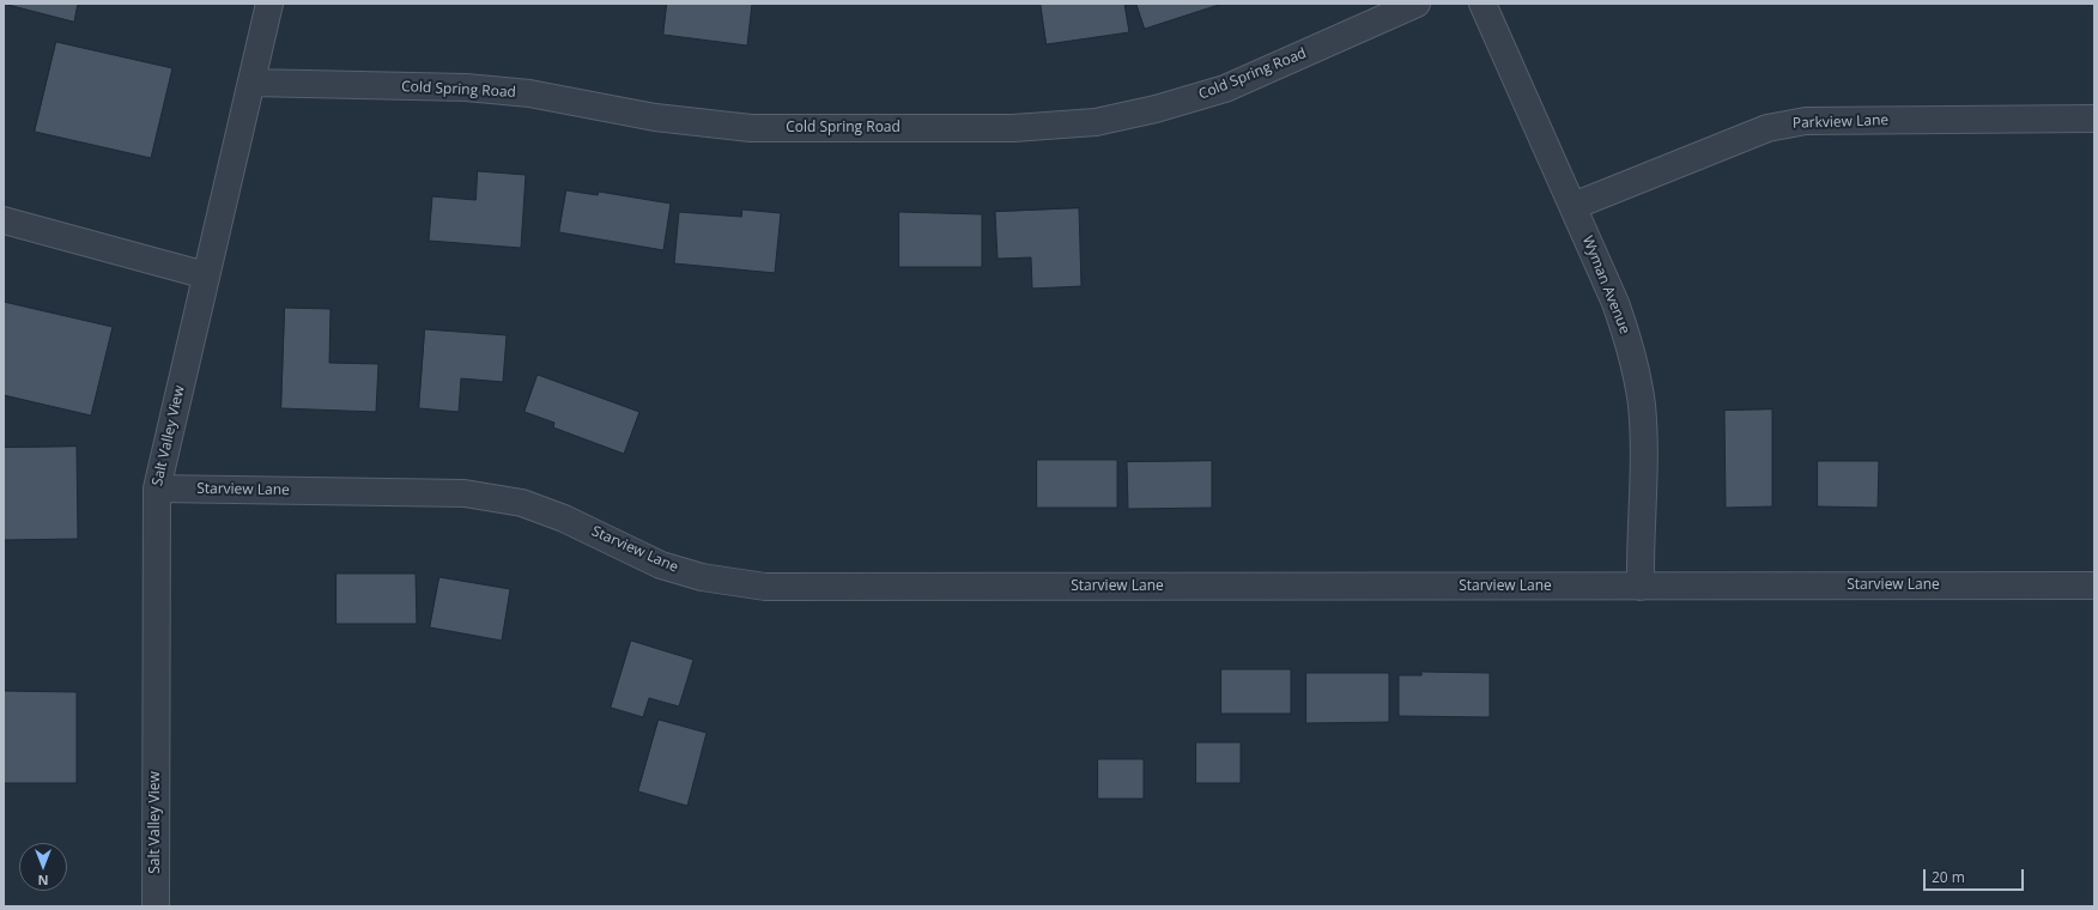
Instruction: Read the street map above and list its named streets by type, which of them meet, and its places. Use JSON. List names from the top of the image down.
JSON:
{
  "streets": {
    "street": [
      "Cold Spring Road",
      "Parkview Lane",
      "Wyman Avenue",
      "Salt Valley View",
      "Starview Lane"
    ]
  },
  "crossings": [
    ["Cold Spring Road", "Salt Valley View"],
    ["Parkview Lane", "Wyman Avenue"],
    ["Wyman Avenue", "Starview Lane"],
    ["Salt Valley View", "Starview Lane"]
  ],
  "scale_bar": "20 m",
  "north": "bottom"
}
